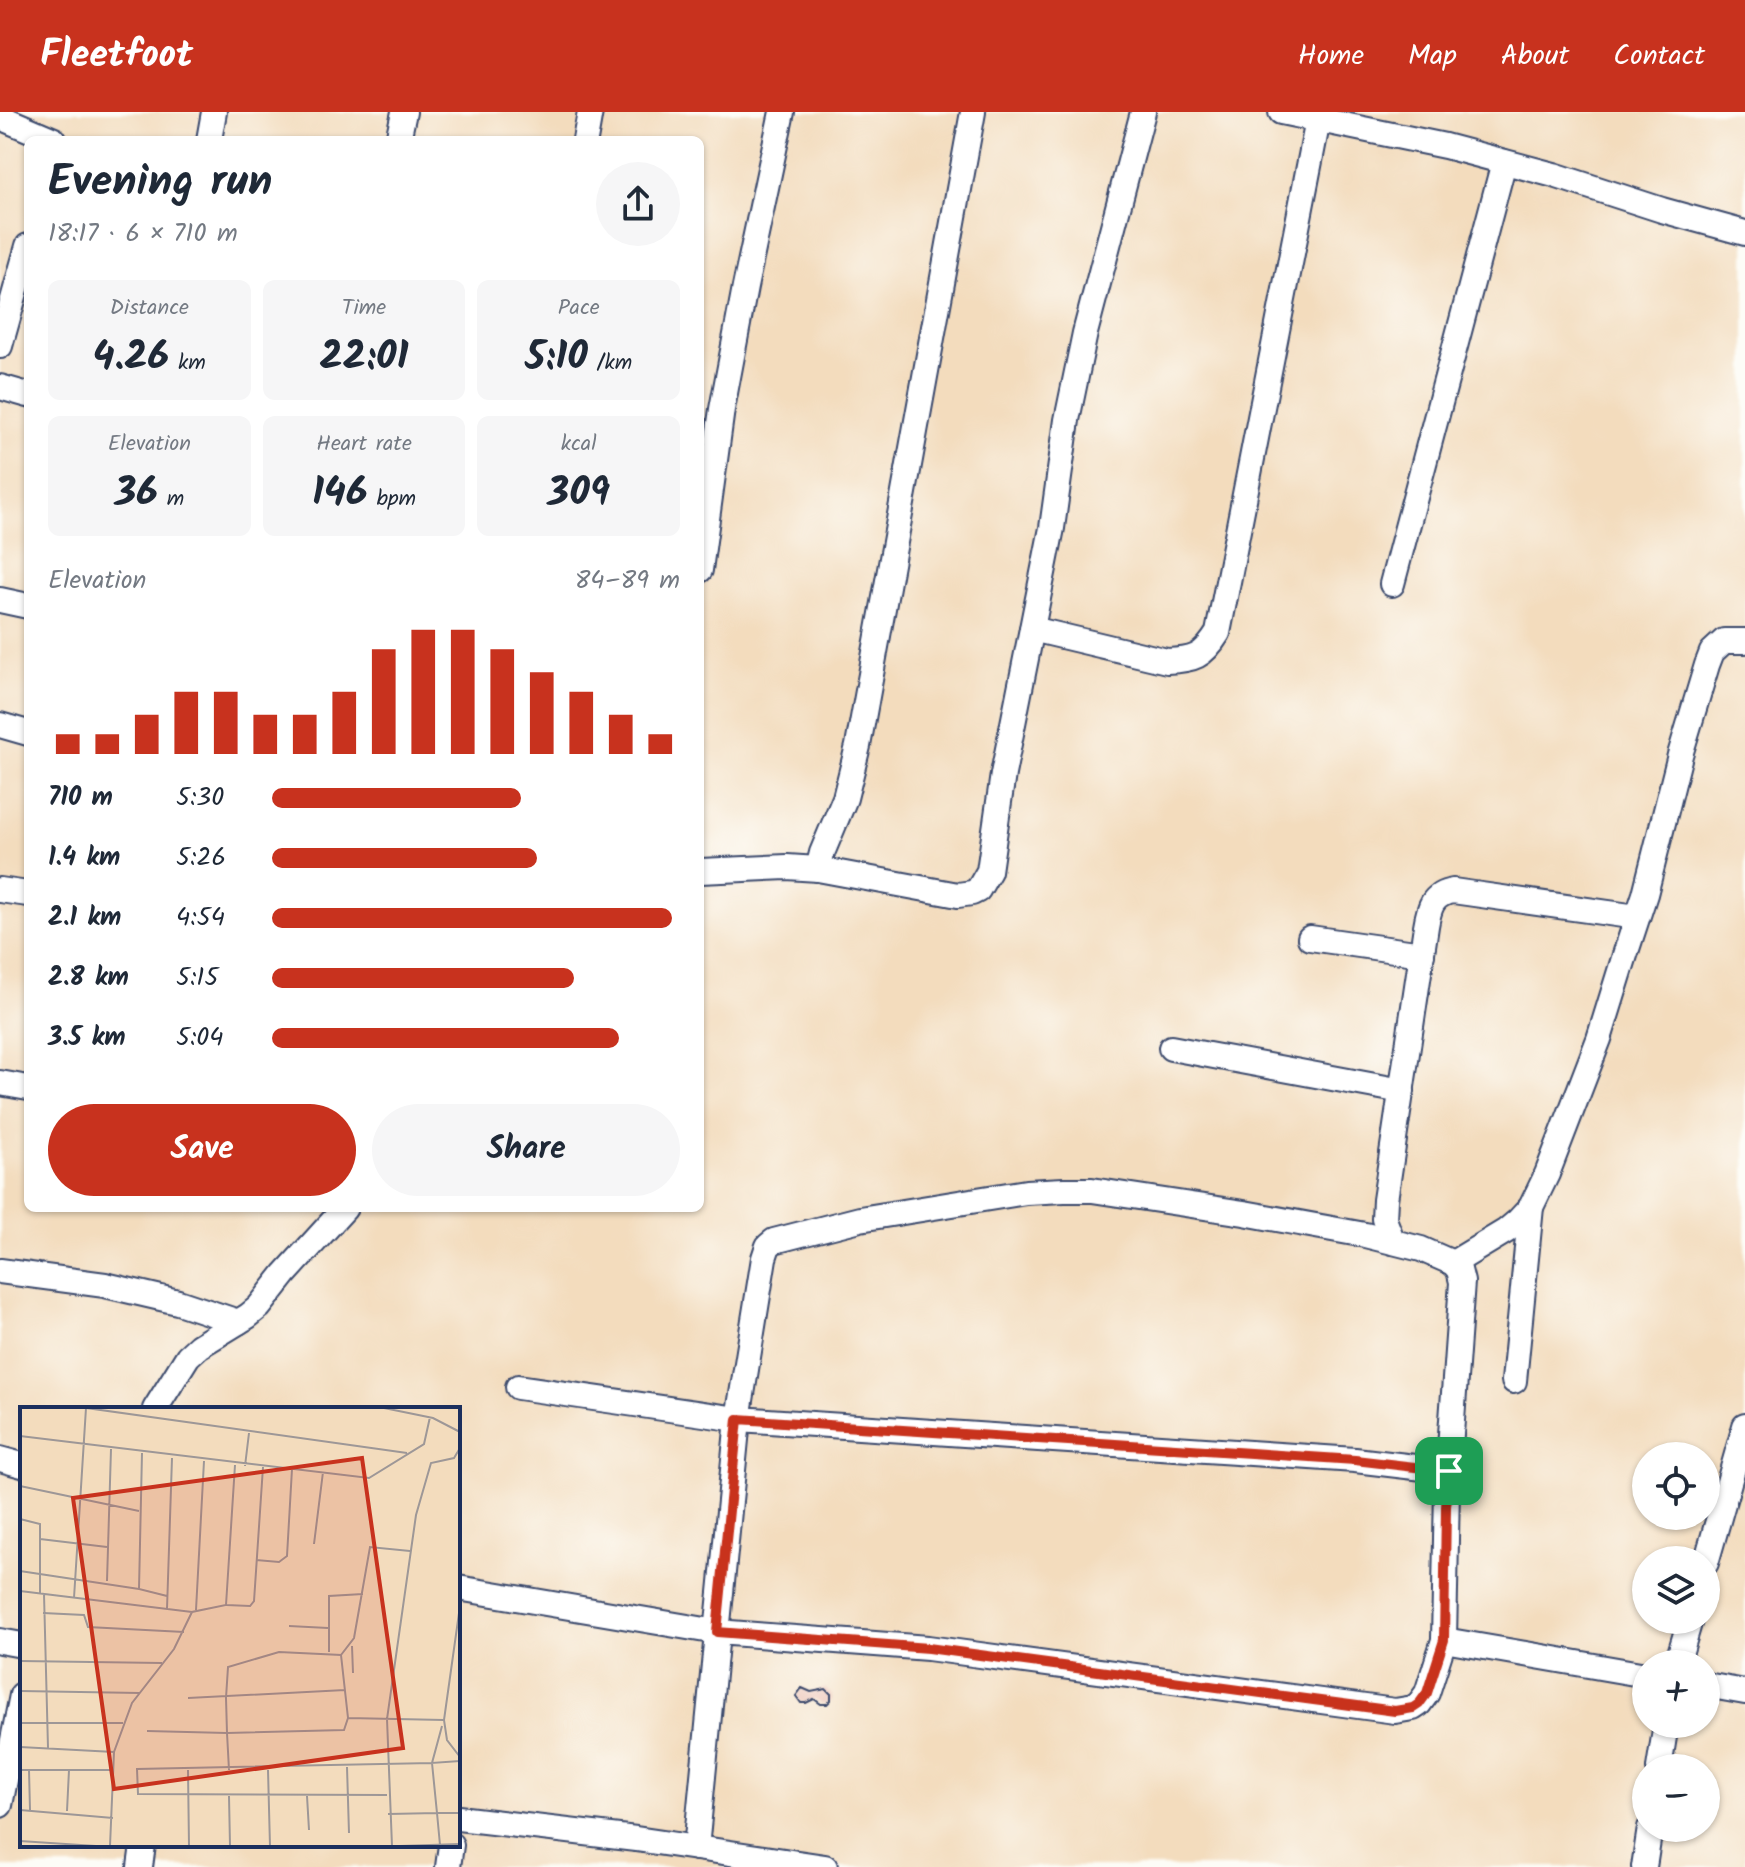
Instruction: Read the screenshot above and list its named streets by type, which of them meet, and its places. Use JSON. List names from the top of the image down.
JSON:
{
  "page": {
    "header": "Fleetfoot",
    "nav": [
      "Home",
      "Map",
      "About",
      "Contact"
    ],
    "heading": ["Evening run", "18:17 · 6 × 710 m"],
    "stats": [
      ["Distance", "4.26 km"],
      ["Time", "22:01"],
      ["Pace", "5:10 /km"],
      ["Elevation", "36 m"],
      ["Heart rate", "146 bpm"],
      ["kcal", "309"]
    ],
    "chart": ["Elevation", "84–89 m"],
    "list": [
      {
        "name": "710 m",
        "note": "5:30"
      },
      {
        "name": "1.4 km",
        "note": "5:26"
      },
      {
        "name": "2.1 km",
        "note": "4:54"
      },
      {
        "name": "2.8 km",
        "note": "5:15"
      },
      {
        "name": "3.5 km",
        "note": "5:04"
      }
    ],
    "buttons": ["Save", "Share"],
    "map_buttons": ["+", "−"]
  }
}
